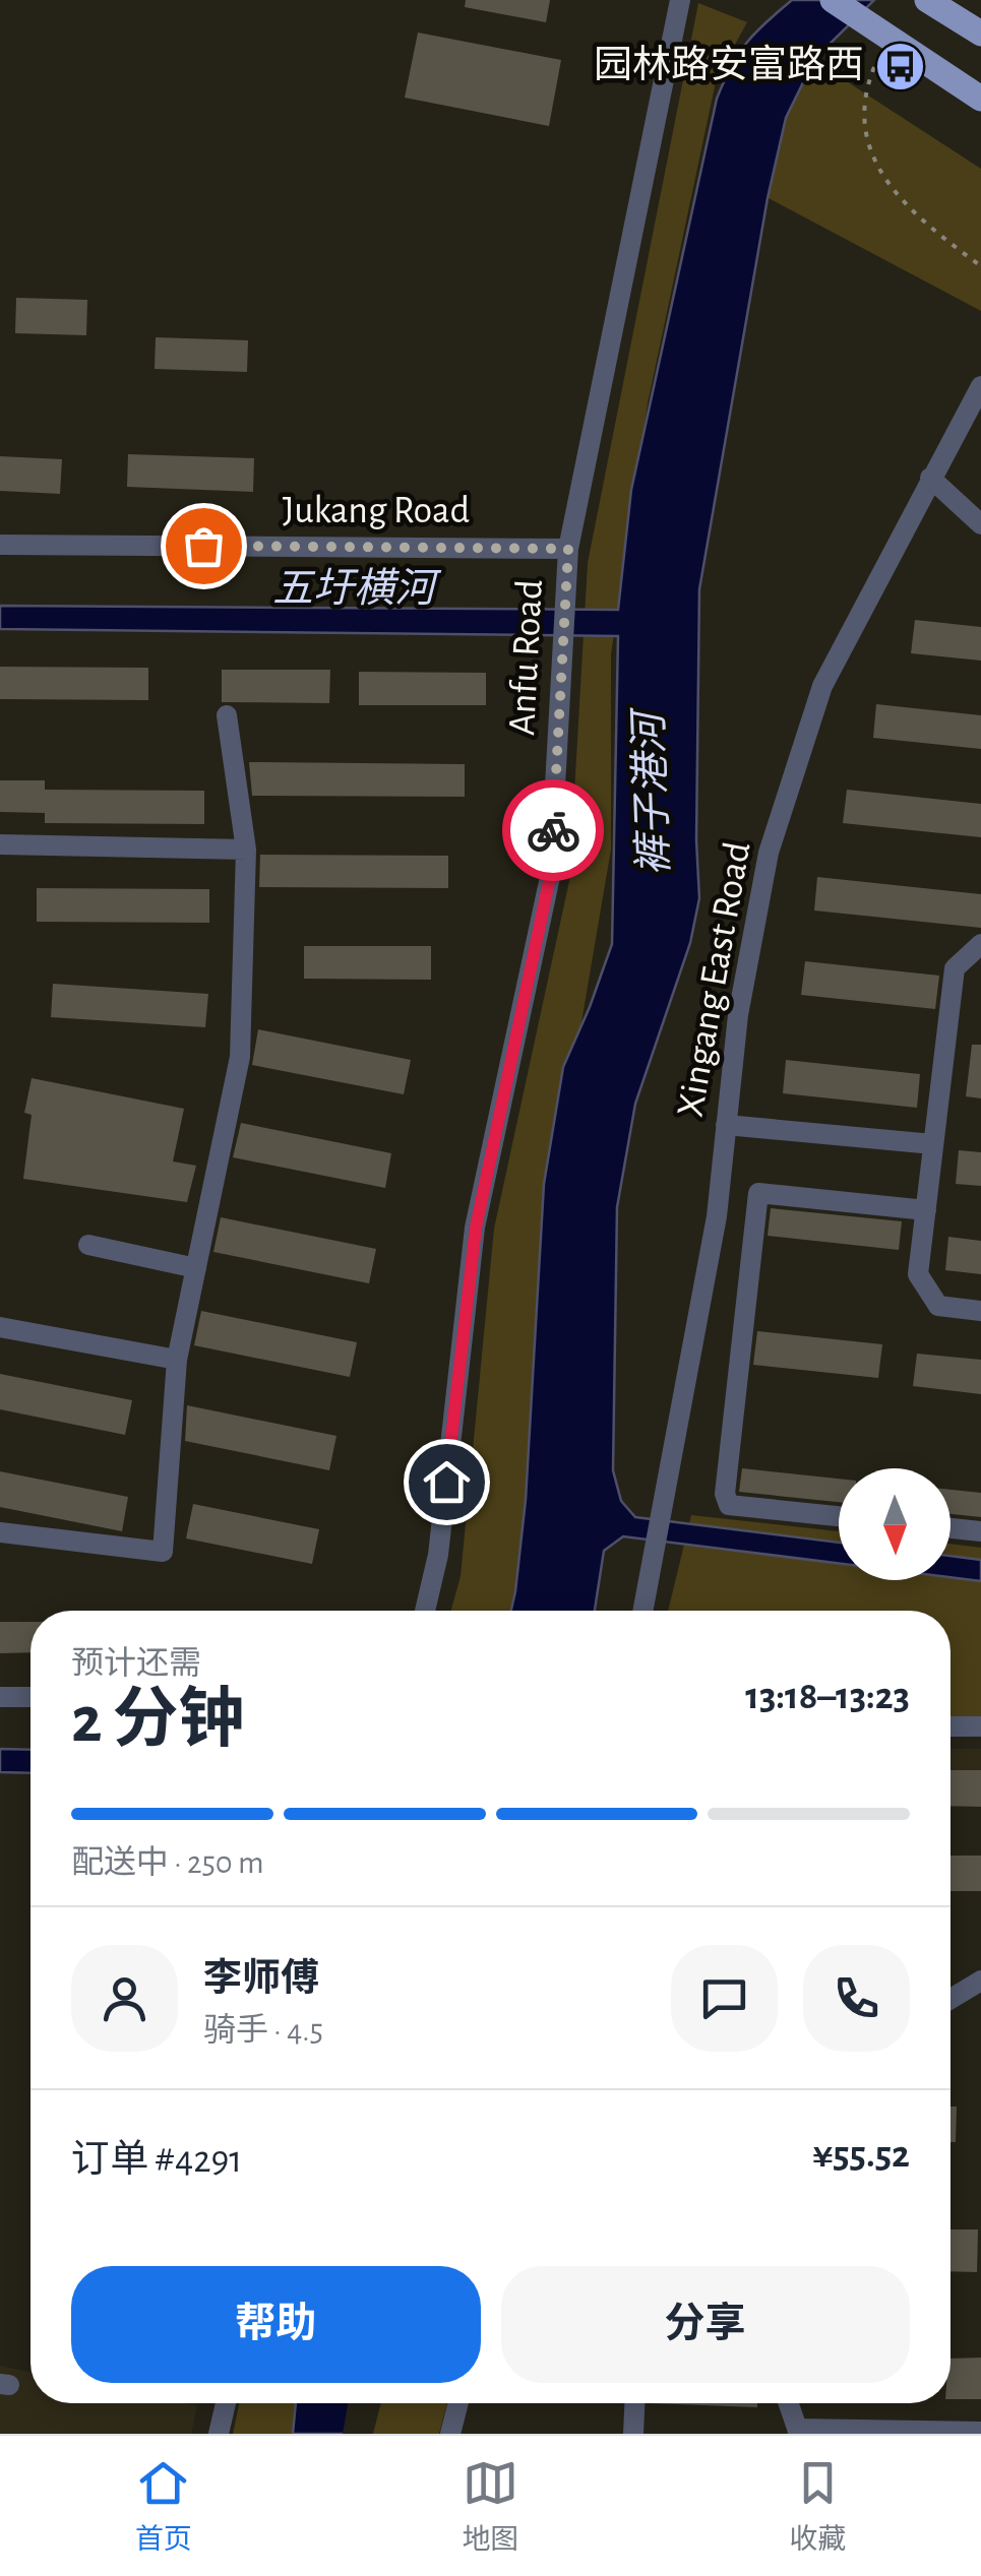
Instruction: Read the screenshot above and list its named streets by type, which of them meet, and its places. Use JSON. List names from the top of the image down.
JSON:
{
  "streets": {
    "street": ["Jukang Road", "Anfu Road", "Xingang East Road"]
  },
  "crossings": [
    ["Jukang Road", "Anfu Road"]
  ],
  "water": ["五圩横河", "裤子港河"],
  "places": {
    "bus stop": ["园林路安富路西"]
  },
  "north": "bottom",
  "page": {
    "heading": ["2 分钟", "预计还需", "13:18–13:23"],
    "panel": [
      "李师傅",
      "骑手 · 4.5",
      "订单 #4291",
      "¥55.52"
    ],
    "bar": "配送中 · 250 m",
    "buttons": ["帮助", "分享"],
    "tabs": ["首页", "地图", "收藏"]
  }
}
